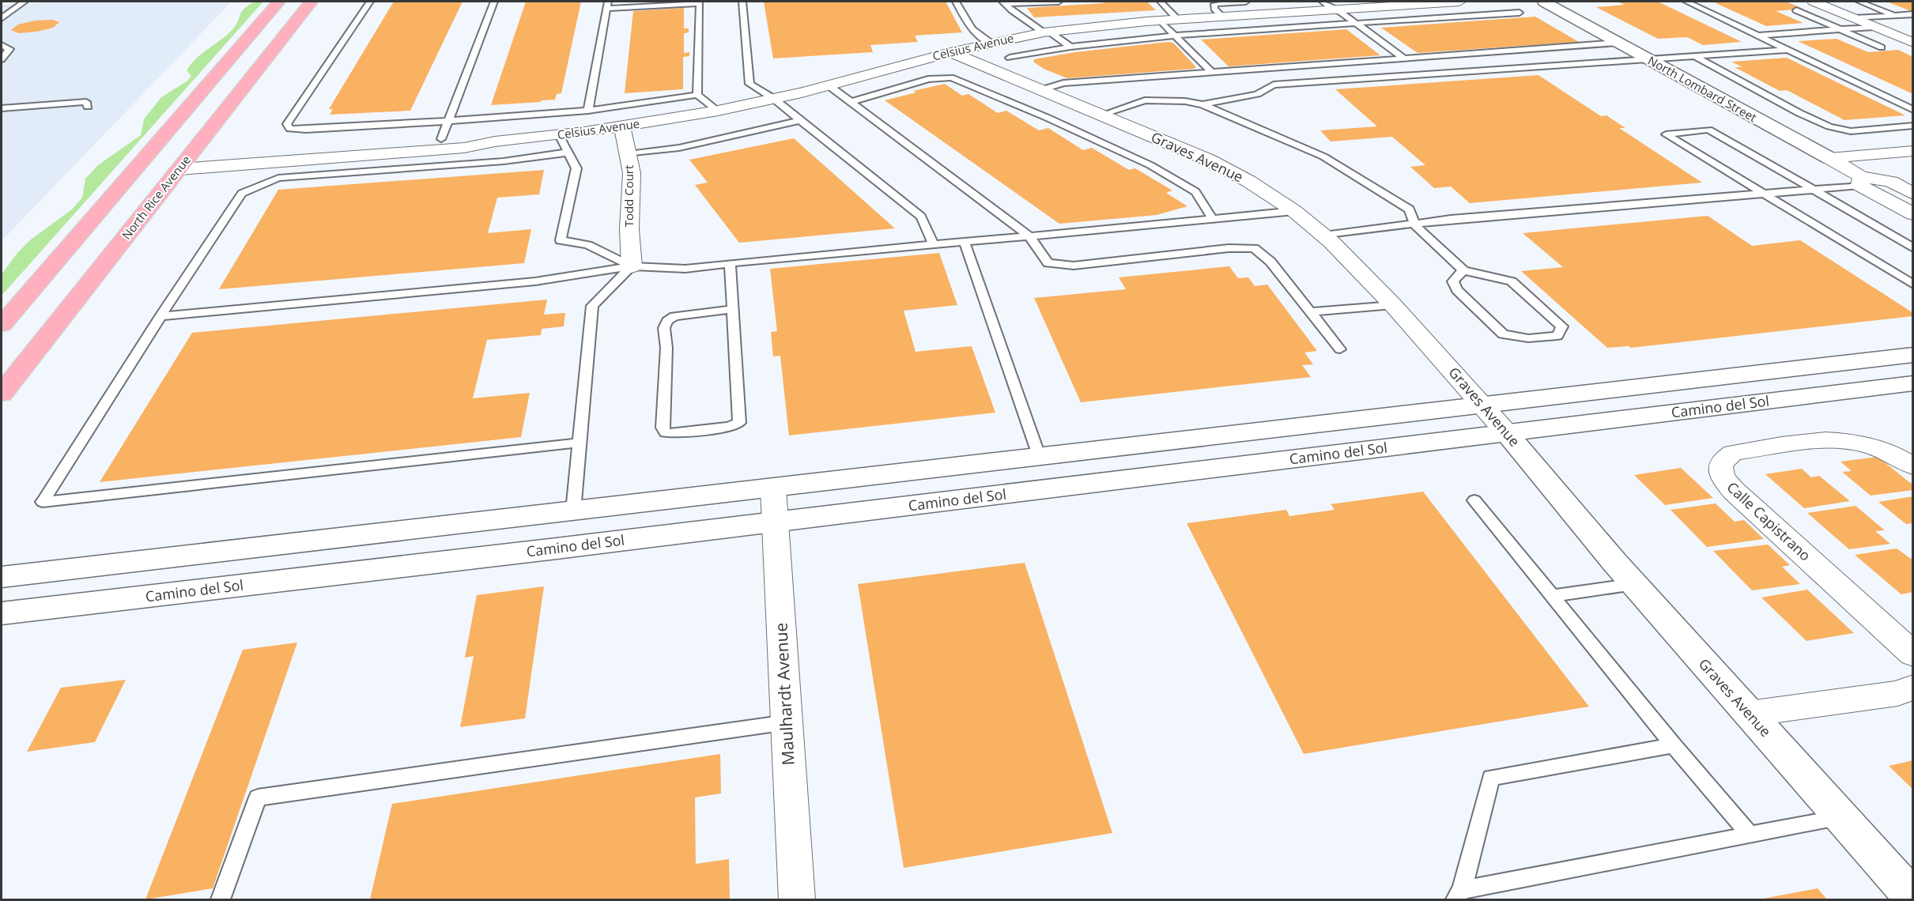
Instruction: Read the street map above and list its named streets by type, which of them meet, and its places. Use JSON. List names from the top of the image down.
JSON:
{
  "streets": {
    "highway": ["North Rice Avenue"],
    "street": [
      "Celsius Avenue",
      "North Lombard Street",
      "Graves Avenue",
      "Todd Court",
      "Camino del Sol",
      "Calle Capistrano",
      "Maulhardt Avenue"
    ]
  },
  "crossings": [
    ["Celsius Avenue", "Graves Avenue"],
    ["Celsius Avenue", "Todd Court"],
    ["Celsius Avenue", "North Rice Avenue"],
    ["Graves Avenue", "Camino del Sol"],
    ["Camino del Sol", "Maulhardt Avenue"]
  ]
}
